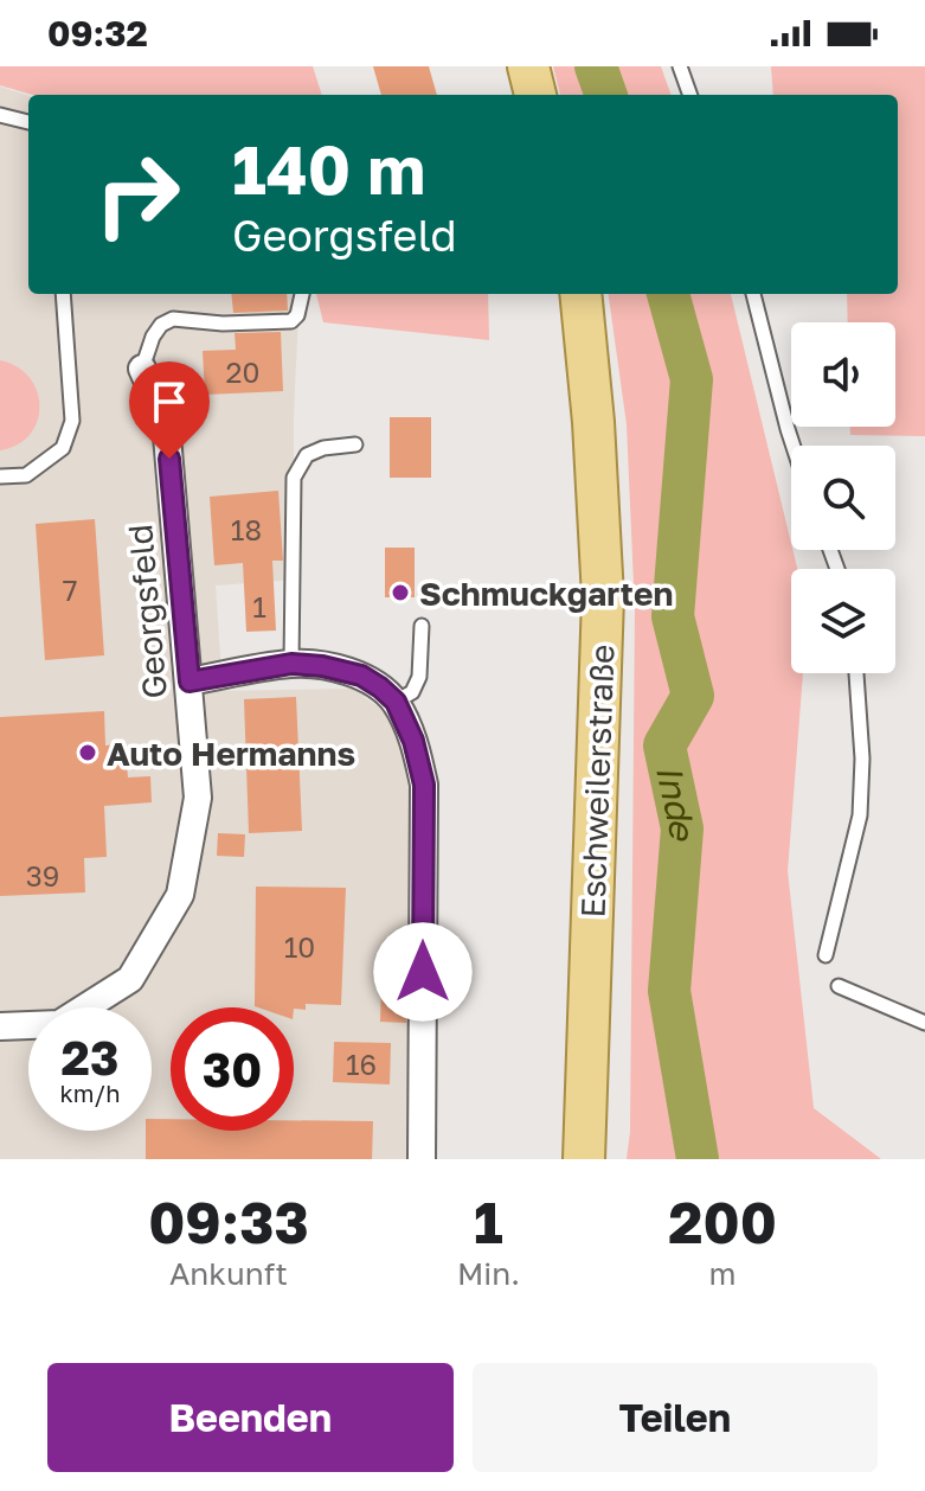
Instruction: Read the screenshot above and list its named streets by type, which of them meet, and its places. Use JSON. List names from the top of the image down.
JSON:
{
  "streets": {
    "main road": ["Eschweilerstraße"],
    "street": ["Georgsfeld"]
  },
  "water": ["Inde"],
  "places": ["Schmuckgarten", "Auto Hermanns"],
  "house_numbers": [
    "20",
    "18",
    "7",
    "1",
    "39",
    "10",
    "16"
  ],
  "page": {
    "status": "09:32",
    "turn": ["140 m", "Georgsfeld"],
    "speed": "23 km/h",
    "limit": "30",
    "eta": [
      "09:33",
      "Ankunft",
      "1",
      "Min.",
      "200",
      "m"
    ],
    "buttons": ["Beenden", "Teilen"]
  }
}
